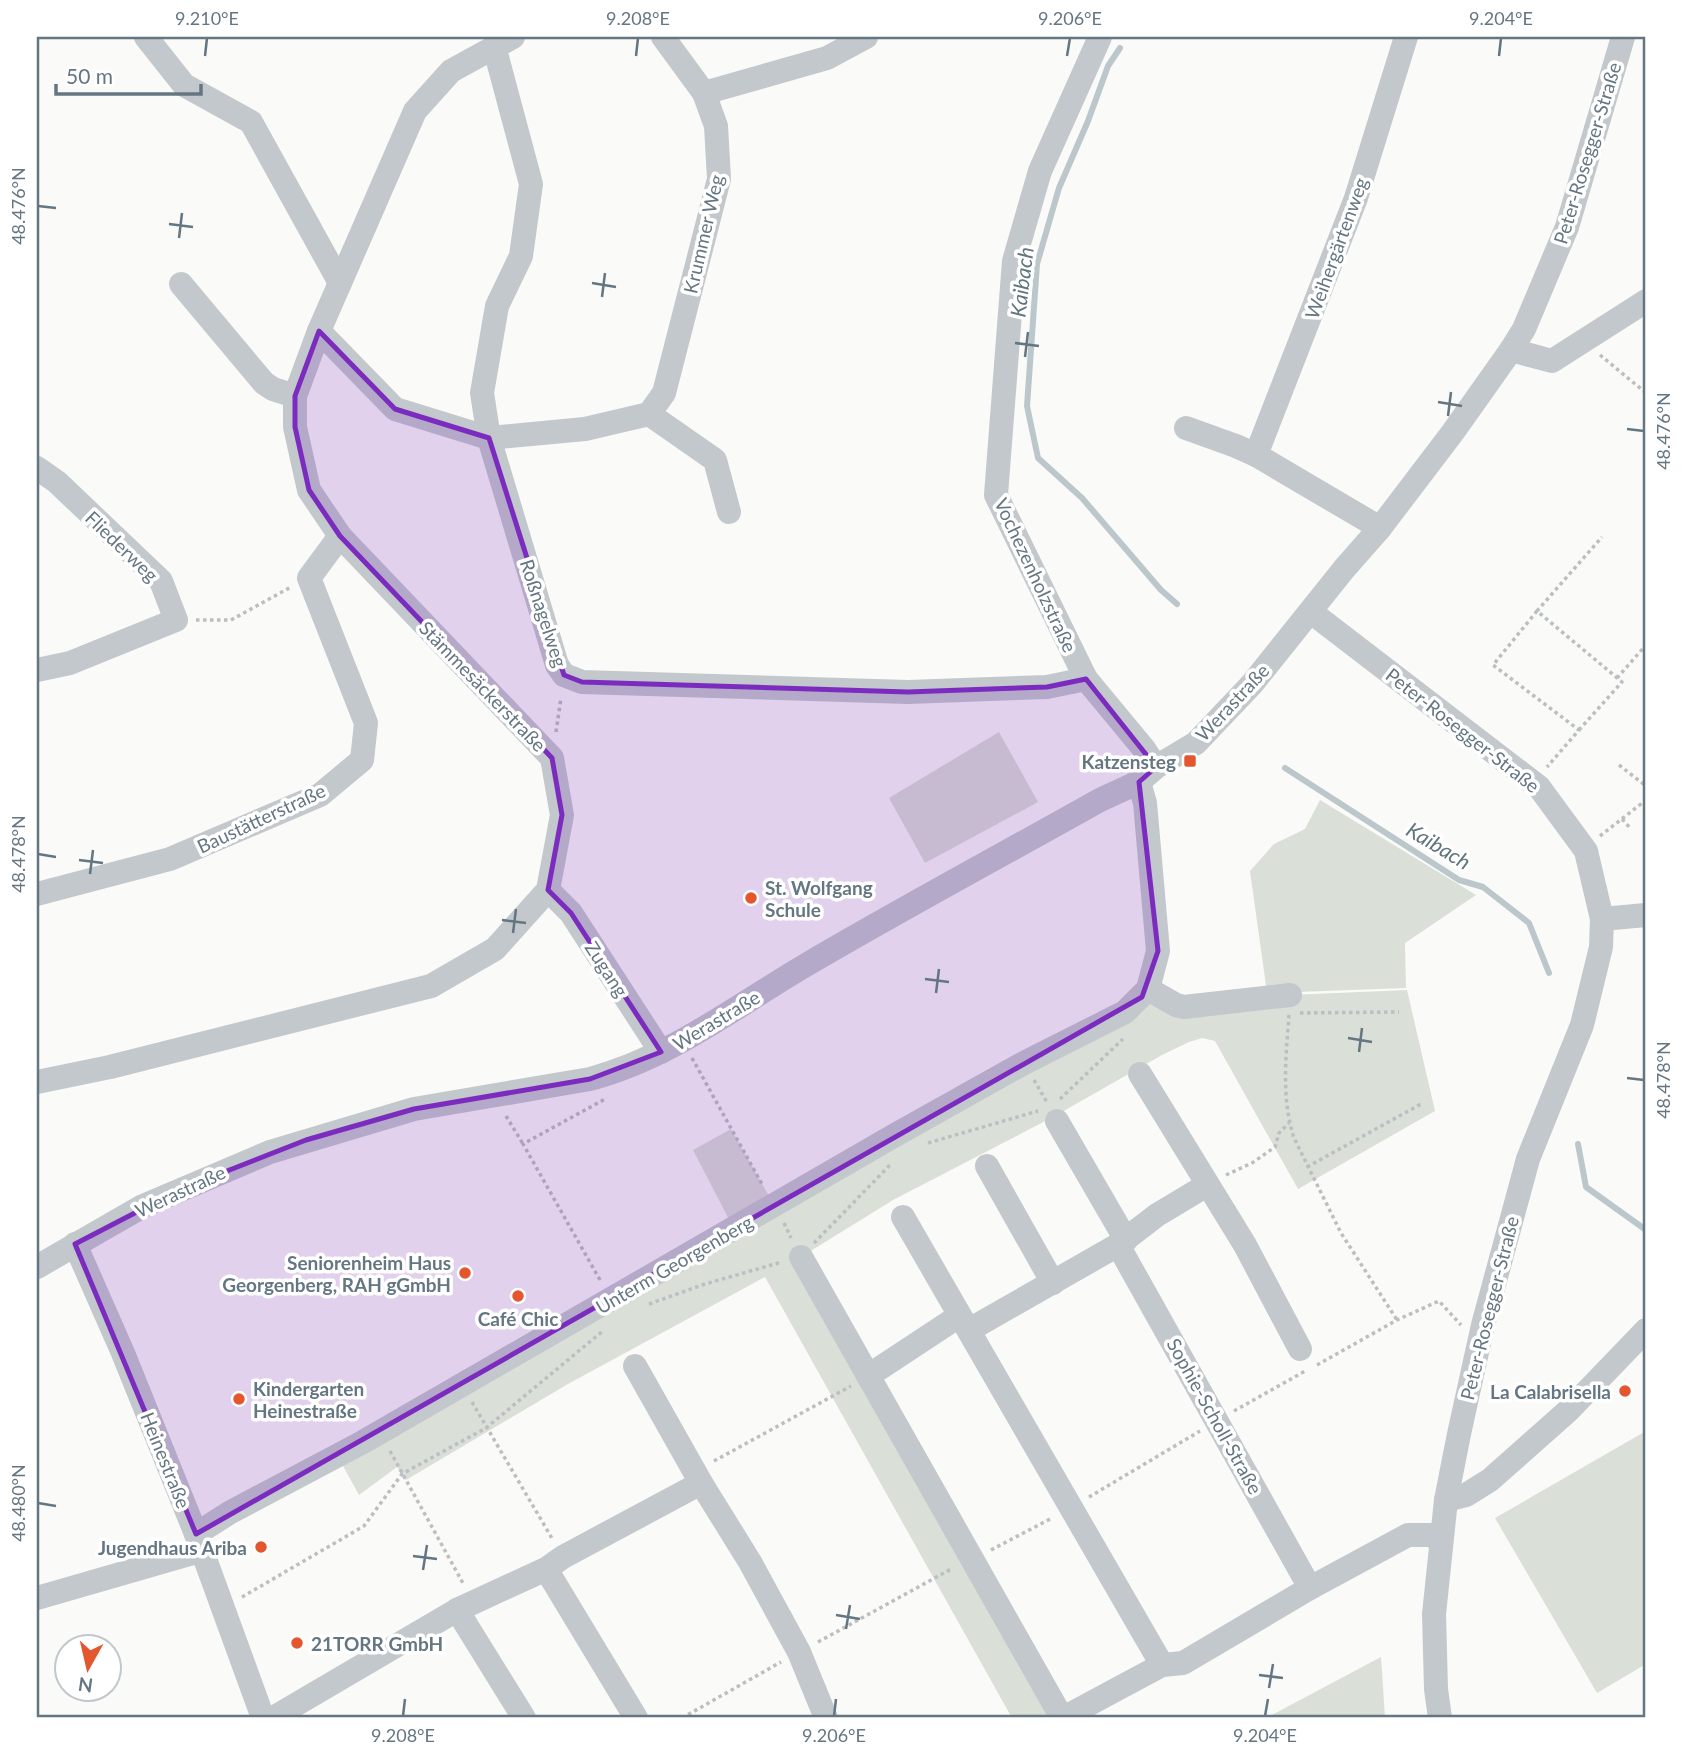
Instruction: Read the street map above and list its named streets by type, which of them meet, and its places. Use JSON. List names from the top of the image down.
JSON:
{
  "streets": {
    "street": [
      "Peter-Rosegger-Straße",
      "Krummer Weg",
      "Weihergärtenweg",
      "Fliederweg",
      "Vochezenholzstraße",
      "Roßnagelweg",
      "Stämmesäckerstraße",
      "Werastraße",
      "Baustätterstraße",
      "Zugang",
      "Unterm Georgenberg",
      "Sophie-Scholl-Straße",
      "Heinestraße"
    ]
  },
  "crossings": [
    ["Peter-Rosegger-Straße", "Werastraße"],
    ["Vochezenholzstraße", "Roßnagelweg"],
    ["Vochezenholzstraße", "Werastraße"],
    ["Roßnagelweg", "Stämmesäckerstraße"],
    ["Stämmesäckerstraße", "Zugang"],
    ["Werastraße", "Zugang"],
    ["Werastraße", "Heinestraße"],
    ["Unterm Georgenberg", "Heinestraße"]
  ],
  "water": ["Kaibach"],
  "places": {
    "transit": ["Katzensteg"],
    "other": [
      "St. Wolfgang Schule",
      "Seniorenheim Haus Georgenberg, RAH gGmbH",
      "Café Chic",
      "La Calabrisella",
      "Kindergarten Heinestraße",
      "Jugendhaus Ariba",
      "21TORR GmbH"
    ]
  },
  "scale_bar": "50 m",
  "north": "bottom",
  "coordinates": [
    "9.210°E",
    "9.208°E",
    "9.206°E",
    "9.204°E",
    "48.476°N",
    "48.478°N",
    "48.480°N"
  ]
}
